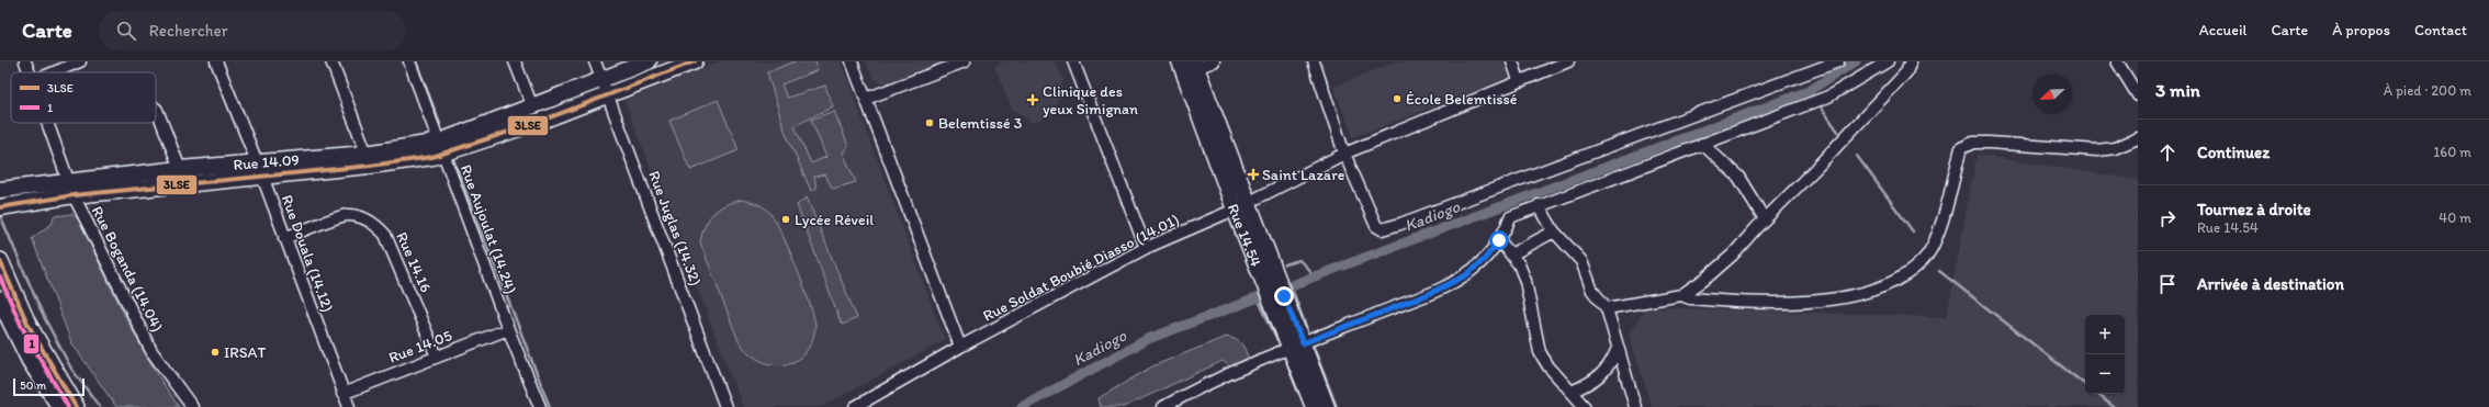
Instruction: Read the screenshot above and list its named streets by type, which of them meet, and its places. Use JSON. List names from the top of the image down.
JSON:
{
  "streets": {
    "street": [
      "Rue 14.09",
      "Rue Juglas (14.32)",
      "Rue Aujoulat (14.24)",
      "Rue 14.54",
      "Rue Douala (14.12)",
      "Rue 14.16",
      "Rue Soldat Boubié Diasso (14.01)",
      "Rue Boganda (14.04)",
      "Rue 14.05"
    ]
  },
  "crossings": [
    ["Rue 14.09", "Rue Juglas (14.32)"],
    ["Rue 14.09", "Rue Aujoulat (14.24)"],
    ["Rue 14.09", "Rue Douala (14.12)"],
    ["Rue 14.09", "Rue Boganda (14.04)"],
    ["Rue Aujoulat (14.24)", "Rue 14.05"],
    ["Rue 14.54", "Rue Soldat Boubié Diasso (14.01)"],
    ["Rue Douala (14.12)", "Rue 14.16"],
    ["Rue Douala (14.12)", "Rue 14.05"],
    ["Rue 14.16", "Rue 14.05"]
  ],
  "water": ["Kadiogo"],
  "places": {
    "other": [
      "École Belemtissé",
      "Belemtissé 3",
      "Lycée Réveil",
      "IRSAT"
    ],
    "health": ["Clinique des yeux Simignan", "Saint Lazare"]
  },
  "lines": ["transit line 3LSE", "transit line 1"],
  "legend": ["3LSE", "1"],
  "scale_bar": "50 m",
  "north": "bottom left",
  "page": {
    "header": "Carte",
    "search": "Rechercher",
    "nav": [
      "Accueil",
      "Carte",
      "À propos",
      "Contact"
    ],
    "heading": ["3 min", "À pied · 200 m"],
    "list": [
      ["Continuez", "160 m"],
      ["Tournez à droite", "Rue 14.54", "40 m"],
      "Arrivée à destination"
    ],
    "map_buttons": ["+", "−"],
    "scale": "50 m"
  }
}
